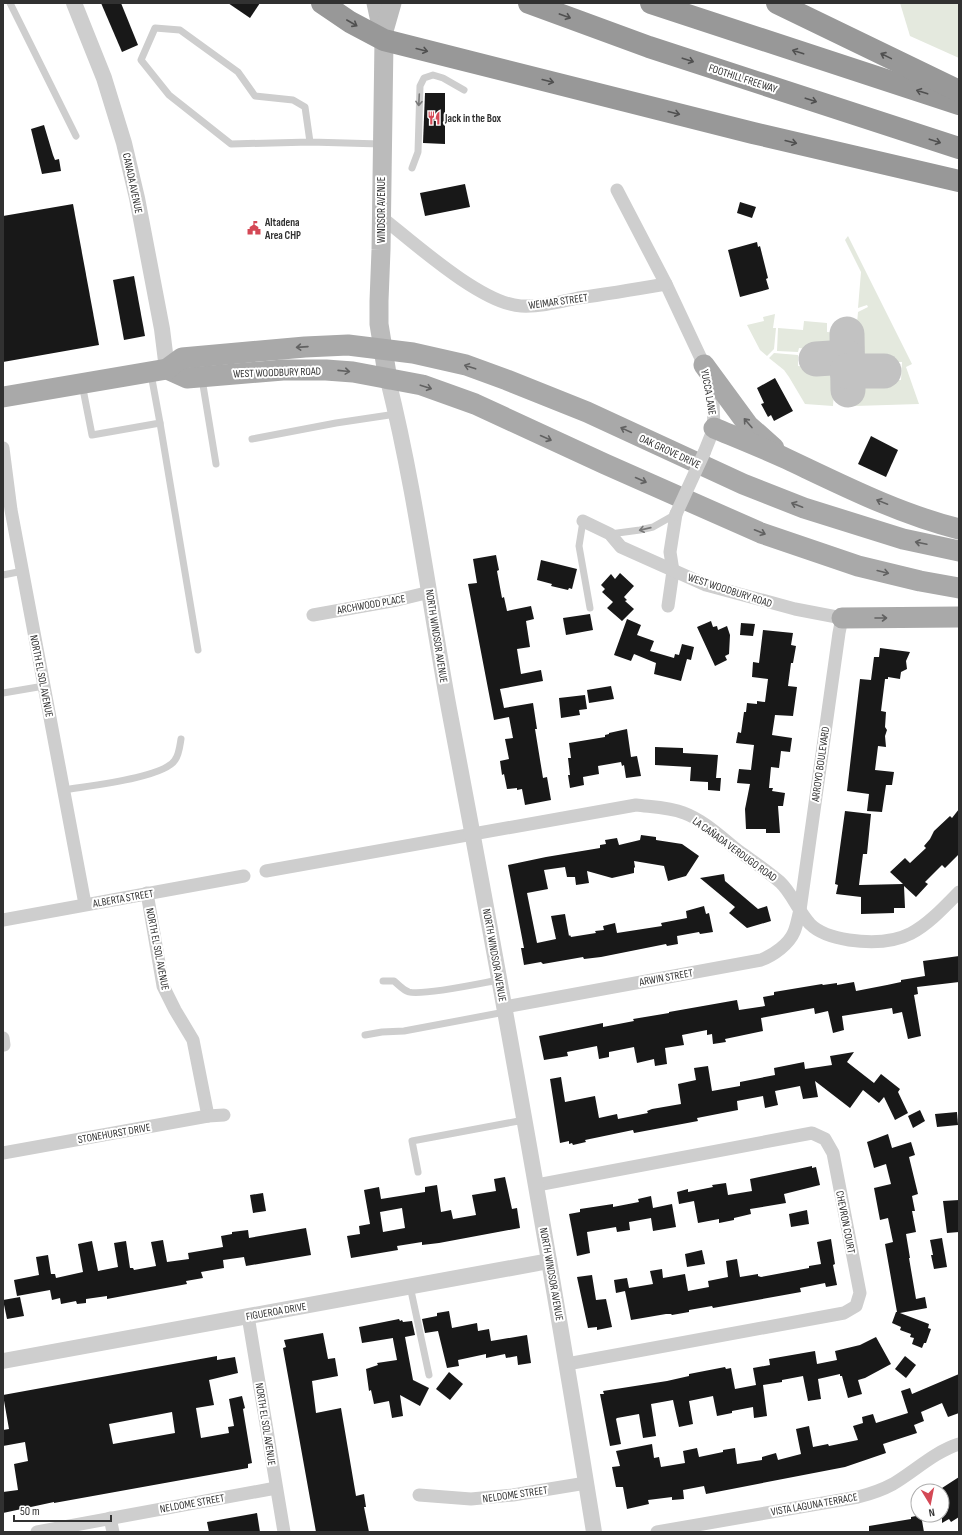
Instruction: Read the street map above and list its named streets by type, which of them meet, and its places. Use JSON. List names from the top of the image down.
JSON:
{
  "streets": {
    "highway": ["FOOTHILL FREEWAY"],
    "main road": ["WINDSOR AVENUE", "WEST WOODBURY ROAD", "OAK GROVE DRIVE"],
    "street": [
      "CANADA AVENUE",
      "WEIMAR STREET",
      "YUCCA LANE",
      "ARCHWOOD PLACE",
      "NORTH WINDSOR AVENUE",
      "NORTH EL SOL AVENUE",
      "ARROYO BOULEVARD",
      "LA CAÑADA VERDUGO ROAD",
      "ALBERTA STREET",
      "ARWIN STREET",
      "STONEHURST DRIVE",
      "CHEVRON COURT",
      "FIGUEROA DRIVE",
      "NELDOME STREET",
      "VISTA LAGUNA TERRACE"
    ]
  },
  "crossings": [
    ["CANADA AVENUE", "WEST WOODBURY ROAD"],
    ["WINDSOR AVENUE", "WEIMAR STREET"],
    ["WINDSOR AVENUE", "WEST WOODBURY ROAD"],
    ["WINDSOR AVENUE", "OAK GROVE DRIVE"],
    ["WINDSOR AVENUE", "NORTH WINDSOR AVENUE"],
    ["WEIMAR STREET", "YUCCA LANE"],
    ["WEST WOODBURY ROAD", "YUCCA LANE"],
    ["WEST WOODBURY ROAD", "OAK GROVE DRIVE"],
    ["WEST WOODBURY ROAD", "NORTH WINDSOR AVENUE"],
    ["WEST WOODBURY ROAD", "ARROYO BOULEVARD"],
    ["ARCHWOOD PLACE", "NORTH WINDSOR AVENUE"],
    ["NORTH WINDSOR AVENUE", "LA CAÑADA VERDUGO ROAD"],
    ["NORTH WINDSOR AVENUE", "ARWIN STREET"],
    ["NORTH WINDSOR AVENUE", "CHEVRON COURT"],
    ["NORTH WINDSOR AVENUE", "FIGUEROA DRIVE"],
    ["NORTH WINDSOR AVENUE", "NELDOME STREET"],
    ["NORTH EL SOL AVENUE", "ALBERTA STREET"],
    ["NORTH EL SOL AVENUE", "STONEHURST DRIVE"],
    ["NORTH EL SOL AVENUE", "FIGUEROA DRIVE"],
    ["NORTH EL SOL AVENUE", "NELDOME STREET"],
    ["ARROYO BOULEVARD", "LA CAÑADA VERDUGO ROAD"],
    ["ARROYO BOULEVARD", "ARWIN STREET"],
    ["LA CAÑADA VERDUGO ROAD", "ARWIN STREET"]
  ],
  "places": {
    "restaurant": ["Jack in the Box"],
    "public building": ["Altadena Area CHP"]
  },
  "scale_bar": "50 m",
  "north": "bottom"
}
